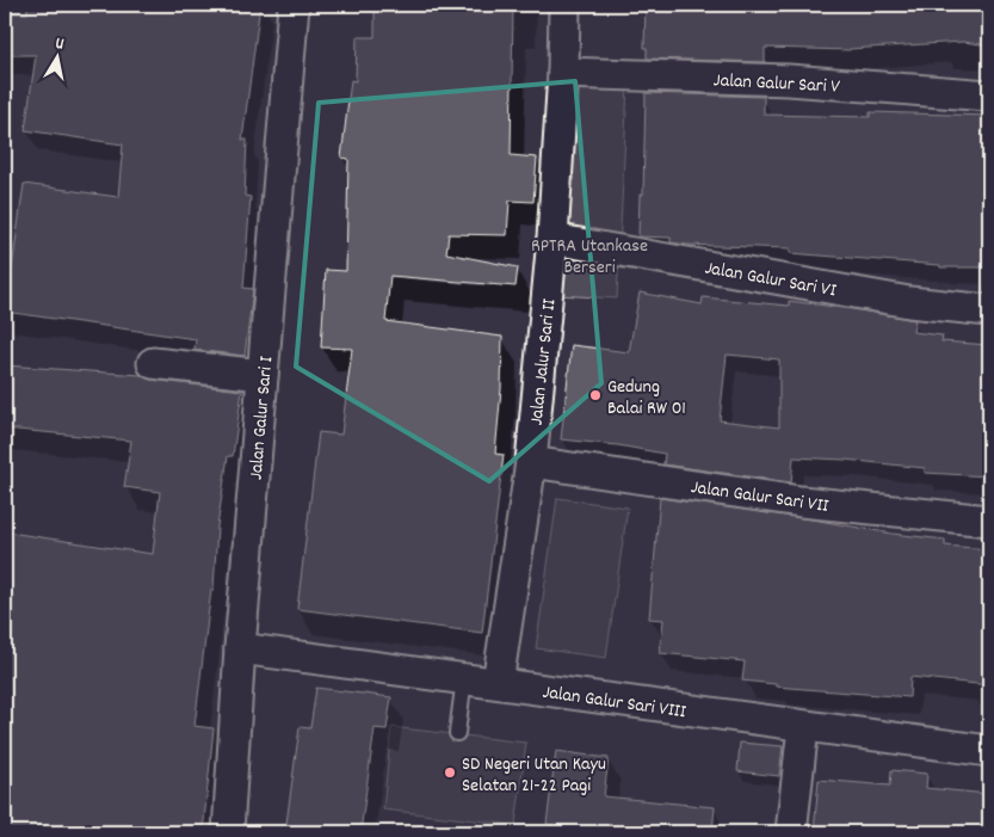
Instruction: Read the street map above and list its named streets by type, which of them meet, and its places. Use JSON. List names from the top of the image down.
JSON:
{
  "streets": {
    "street": [
      "Jalan Galur Sari V",
      "Jalan Galur Sari VI",
      "Jalan Jalur Sari II",
      "Jalan Galur Sari I",
      "Jalan Galur Sari VII",
      "Jalan Galur Sari VIII"
    ]
  },
  "crossings": [
    ["Jalan Galur Sari V", "Jalan Jalur Sari II"],
    ["Jalan Galur Sari VI", "Jalan Jalur Sari II"],
    ["Jalan Jalur Sari II", "Jalan Galur Sari VII"],
    ["Jalan Jalur Sari II", "Jalan Galur Sari VIII"],
    ["Jalan Galur Sari I", "Jalan Galur Sari VIII"]
  ],
  "parks": ["RPTRA Utankase Berseri"],
  "places": ["Gedung Balai RW 01", "SD Negeri Utan Kayu Selatan 21-22 Pagi"],
  "north": "top"
}
